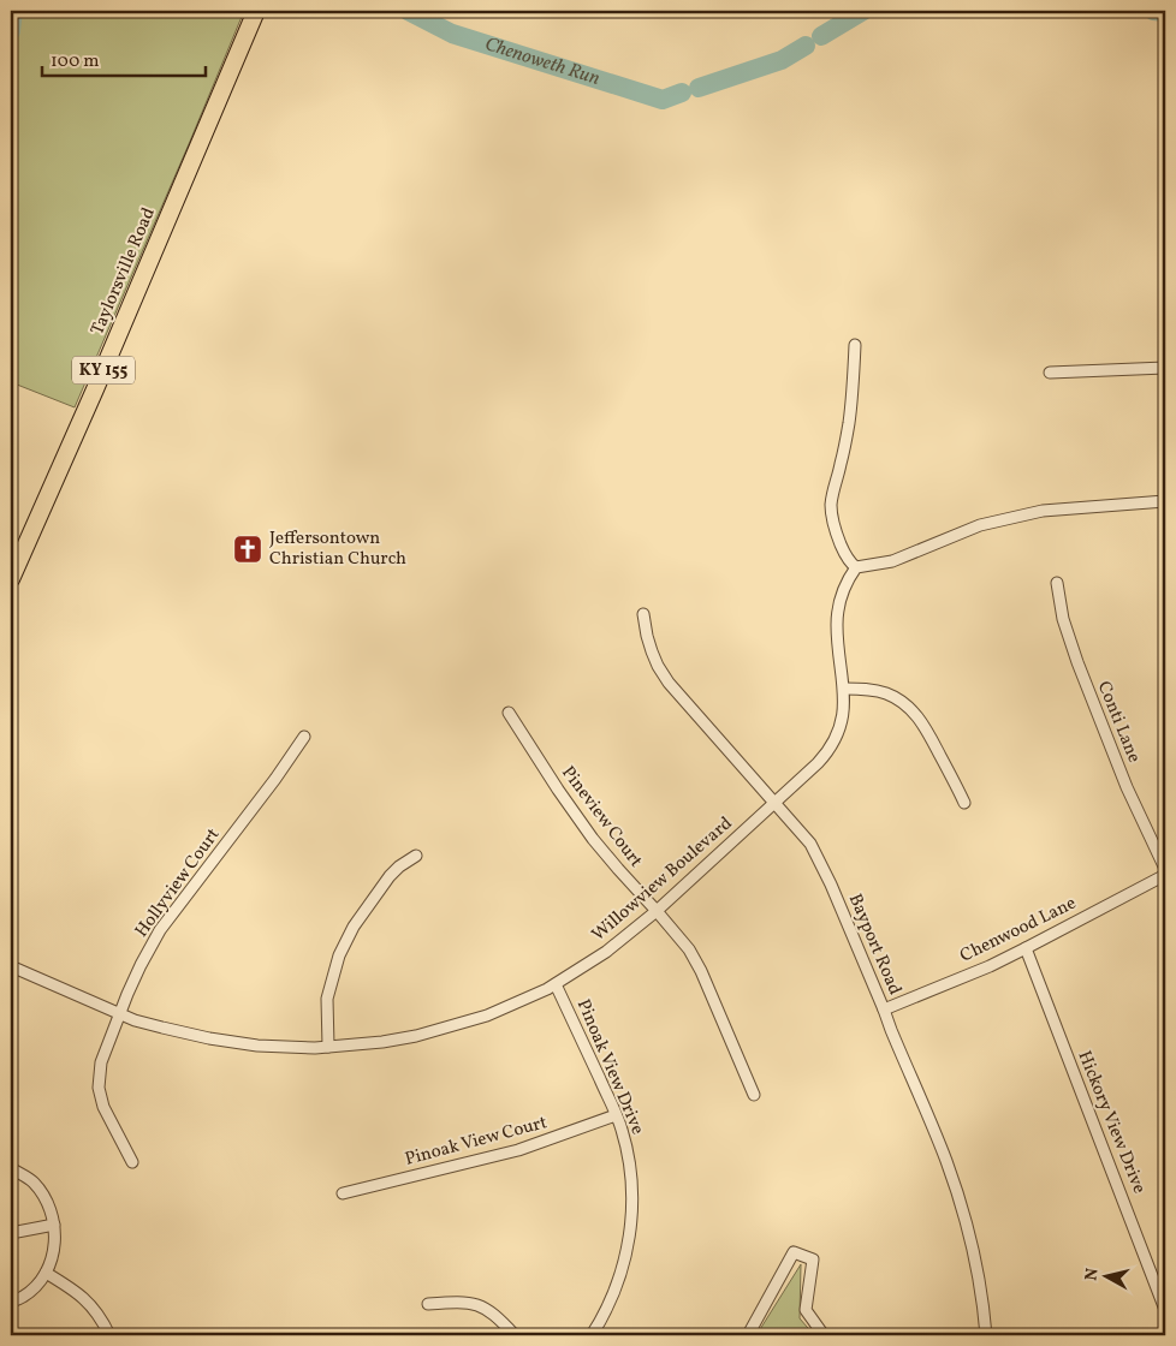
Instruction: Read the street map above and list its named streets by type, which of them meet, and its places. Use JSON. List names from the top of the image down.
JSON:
{
  "streets": {
    "main road": ["Taylorsville Road", "KY 155"],
    "street": [
      "Conti Lane",
      "Pineview Court",
      "Willowview Boulevard",
      "Hollyview Court",
      "Chenwood Lane",
      "Bayport Road",
      "Pinoak View Drive",
      "Hickory View Drive",
      "Pinoak View Court"
    ]
  },
  "crossings": [
    ["Pineview Court", "Willowview Boulevard"],
    ["Willowview Boulevard", "Hollyview Court"],
    ["Willowview Boulevard", "Bayport Road"],
    ["Willowview Boulevard", "Pinoak View Drive"],
    ["Chenwood Lane", "Bayport Road"],
    ["Chenwood Lane", "Hickory View Drive"],
    ["Pinoak View Drive", "Pinoak View Court"]
  ],
  "water": ["Chenoweth Run"],
  "places": {
    "church": ["Jeffersontown Christian Church"]
  },
  "scale_bar": "100 m",
  "north": "left"
}
